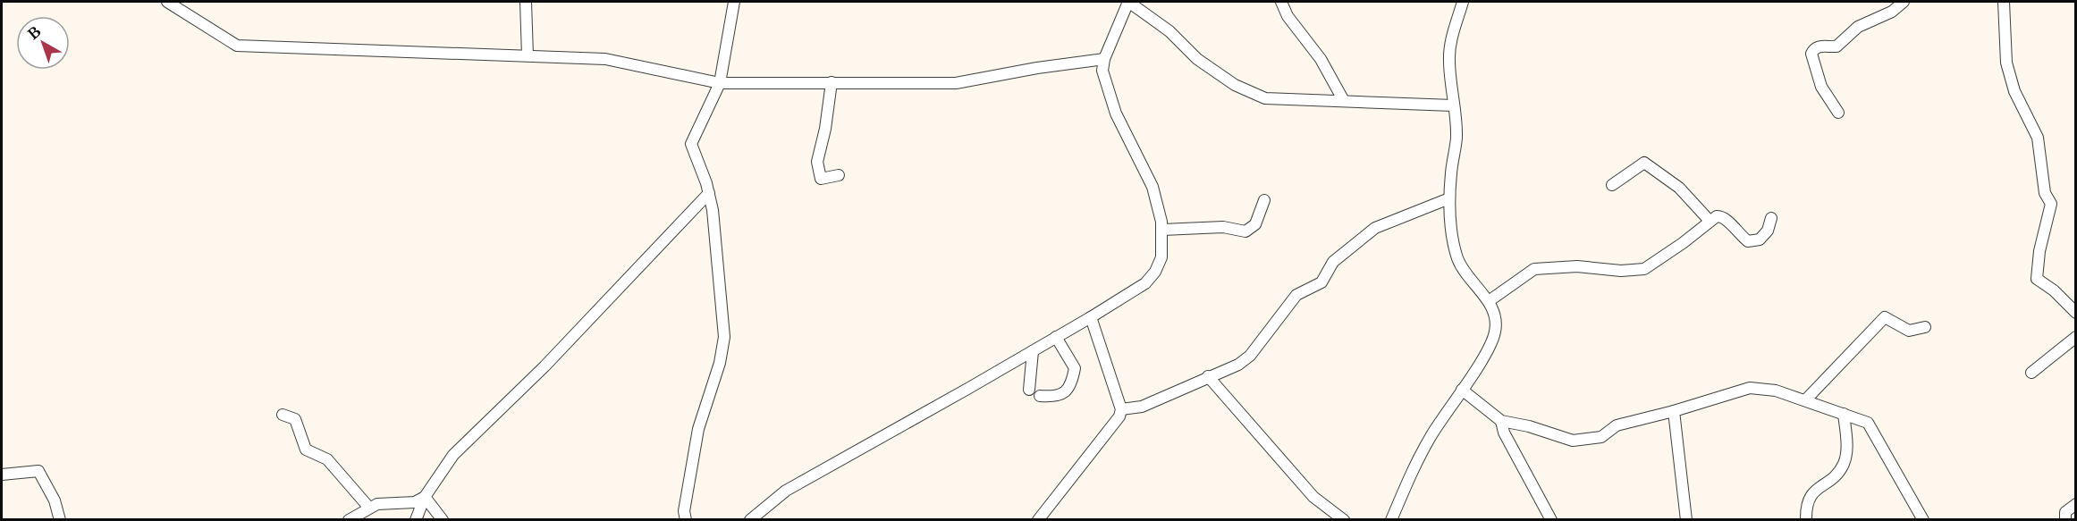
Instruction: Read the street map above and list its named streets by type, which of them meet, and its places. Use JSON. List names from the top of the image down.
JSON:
{
  "north": "top left"
}
